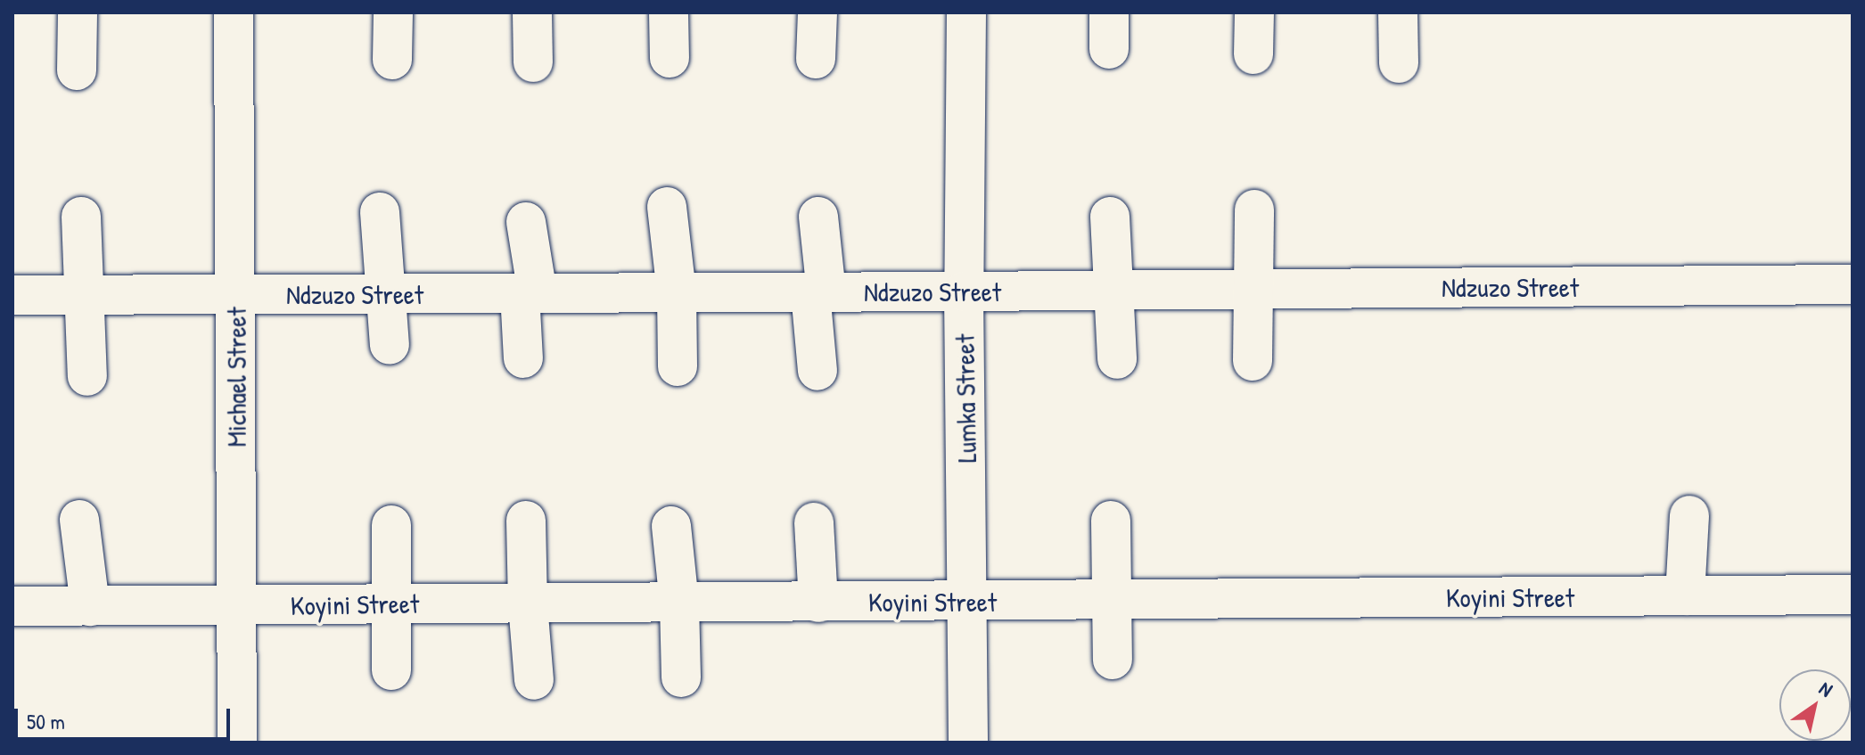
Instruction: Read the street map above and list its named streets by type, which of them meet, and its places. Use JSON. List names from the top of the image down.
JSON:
{
  "streets": {
    "street": [
      "Ndzuzo Street",
      "Michael Street",
      "Lumka Street",
      "Koyini Street"
    ]
  },
  "crossings": [
    ["Ndzuzo Street", "Michael Street"],
    ["Ndzuzo Street", "Lumka Street"],
    ["Michael Street", "Koyini Street"],
    ["Lumka Street", "Koyini Street"]
  ],
  "scale_bar": "50 m",
  "north": "top right"
}
